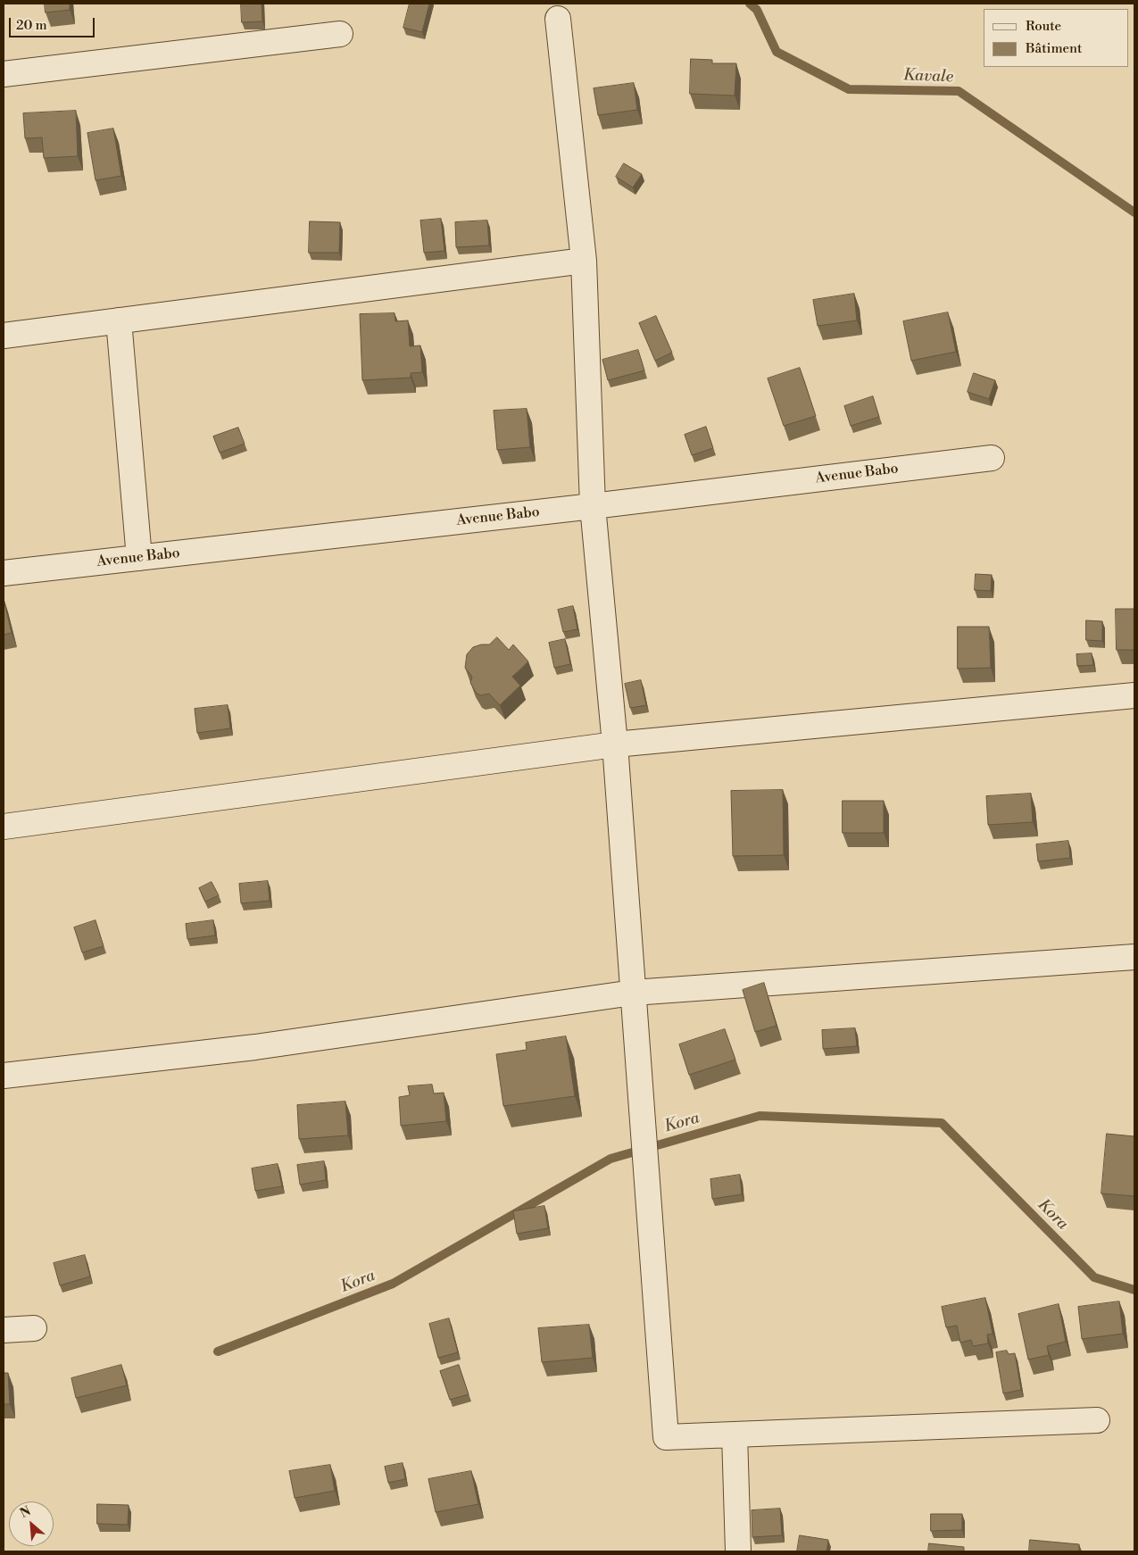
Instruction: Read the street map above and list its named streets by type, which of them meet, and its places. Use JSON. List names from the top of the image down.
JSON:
{
  "streets": {
    "street": ["Avenue Babo"]
  },
  "water": ["Kavale", "Kora"],
  "legend": ["Route", "Bâtiment"],
  "scale_bar": "20 m",
  "north": "top left"
}
